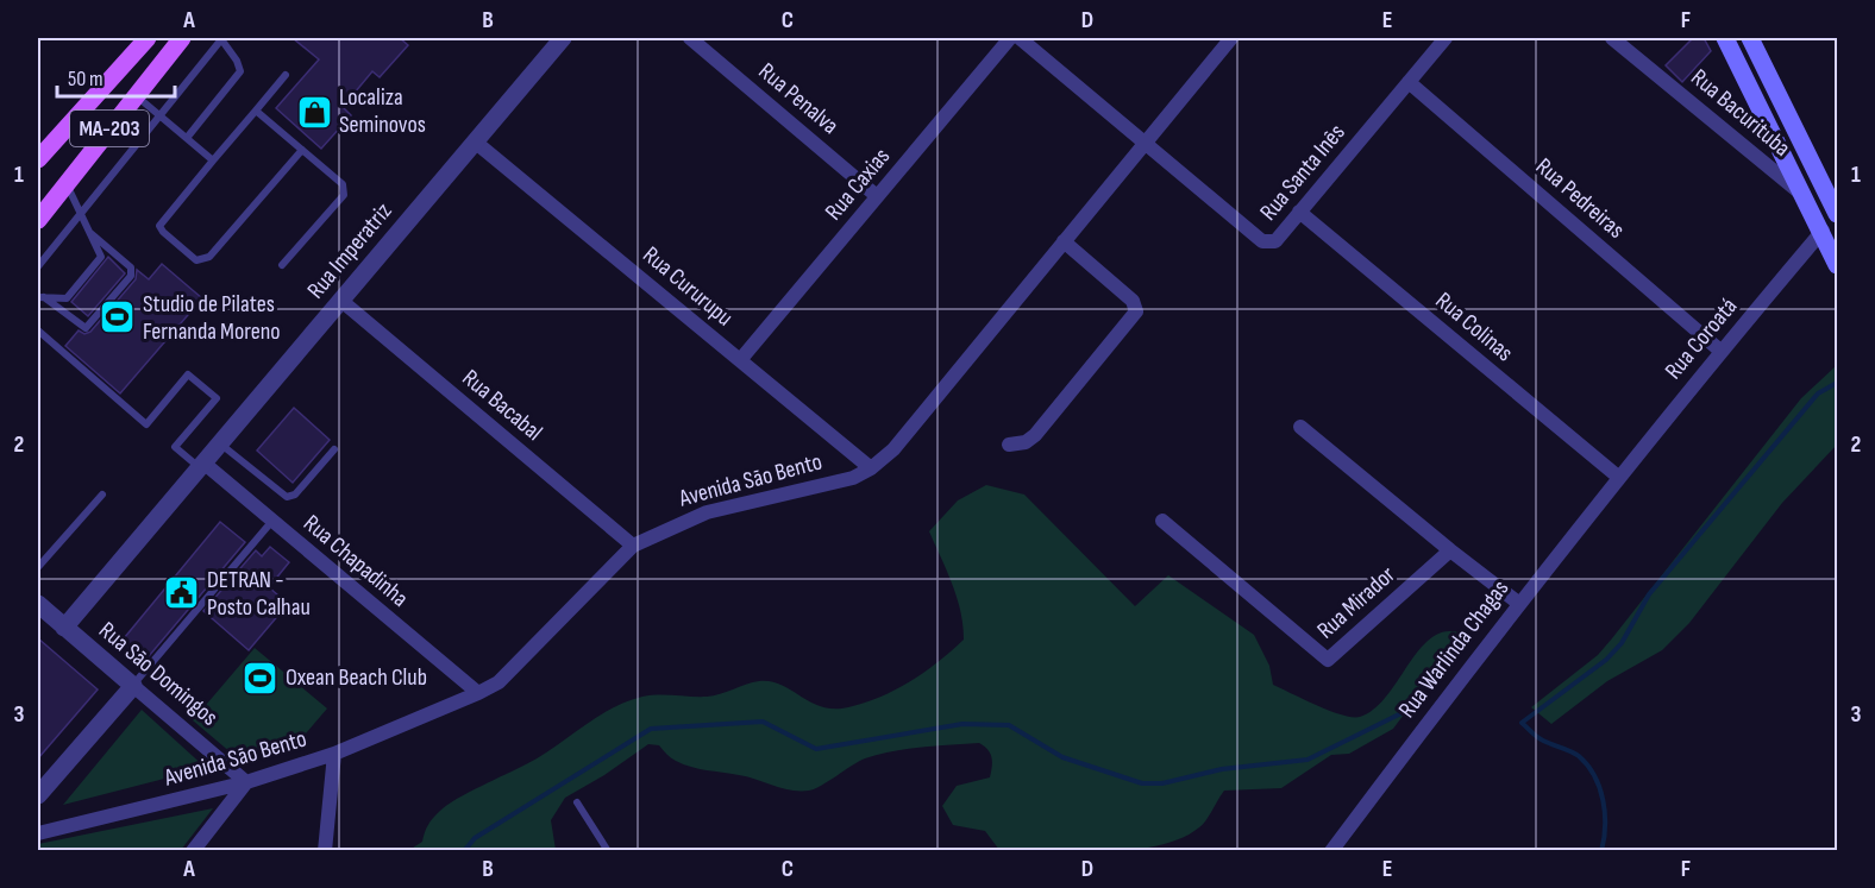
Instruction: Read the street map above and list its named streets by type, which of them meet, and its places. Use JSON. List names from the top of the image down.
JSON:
{
  "streets": {
    "main road": ["MA-203"],
    "street": [
      "Rua Penalva",
      "Rua Bacurituba",
      "Rua Santa Inês",
      "Rua Caxias",
      "Rua Pedreiras",
      "Rua Imperatriz",
      "Rua Cururupu",
      "Rua Colinas",
      "Rua Coroatá",
      "Rua Bacabal",
      "Avenida São Bento",
      "Rua Chapadinha",
      "Rua Mirador",
      "Rua Warlinda Chagas",
      "Rua São Domingos"
    ]
  },
  "crossings": [
    ["Rua Penalva", "Rua Caxias"],
    ["Rua Santa Inês", "Rua Pedreiras"],
    ["Rua Santa Inês", "Rua Colinas"],
    ["Rua Santa Inês", "Avenida São Bento"],
    ["Rua Caxias", "Rua Cururupu"],
    ["Rua Pedreiras", "Rua Coroatá"],
    ["Rua Imperatriz", "Rua Cururupu"],
    ["Rua Imperatriz", "Rua Bacabal"],
    ["Rua Imperatriz", "Rua Chapadinha"],
    ["Rua Imperatriz", "Rua São Domingos"],
    ["Rua Cururupu", "Avenida São Bento"],
    ["Rua Colinas", "Rua Coroatá"],
    ["Rua Colinas", "Rua Warlinda Chagas"],
    ["Rua Coroatá", "Rua Warlinda Chagas"],
    ["Rua Bacabal", "Avenida São Bento"],
    ["Avenida São Bento", "Rua Chapadinha"],
    ["Avenida São Bento", "Rua São Domingos"]
  ],
  "places": {
    "shop": ["Localiza Seminovos"],
    "sports": ["Studio de Pilates Fernanda Moreno", "Oxean Beach Club"],
    "public building": ["DETRAN - Posto Calhau"]
  },
  "scale_bar": "50 m",
  "grid": {
    "columns": [
      "A",
      "B",
      "C",
      "D",
      "E",
      "F"
    ],
    "rows": ["1", "2", "3"]
  }
}
